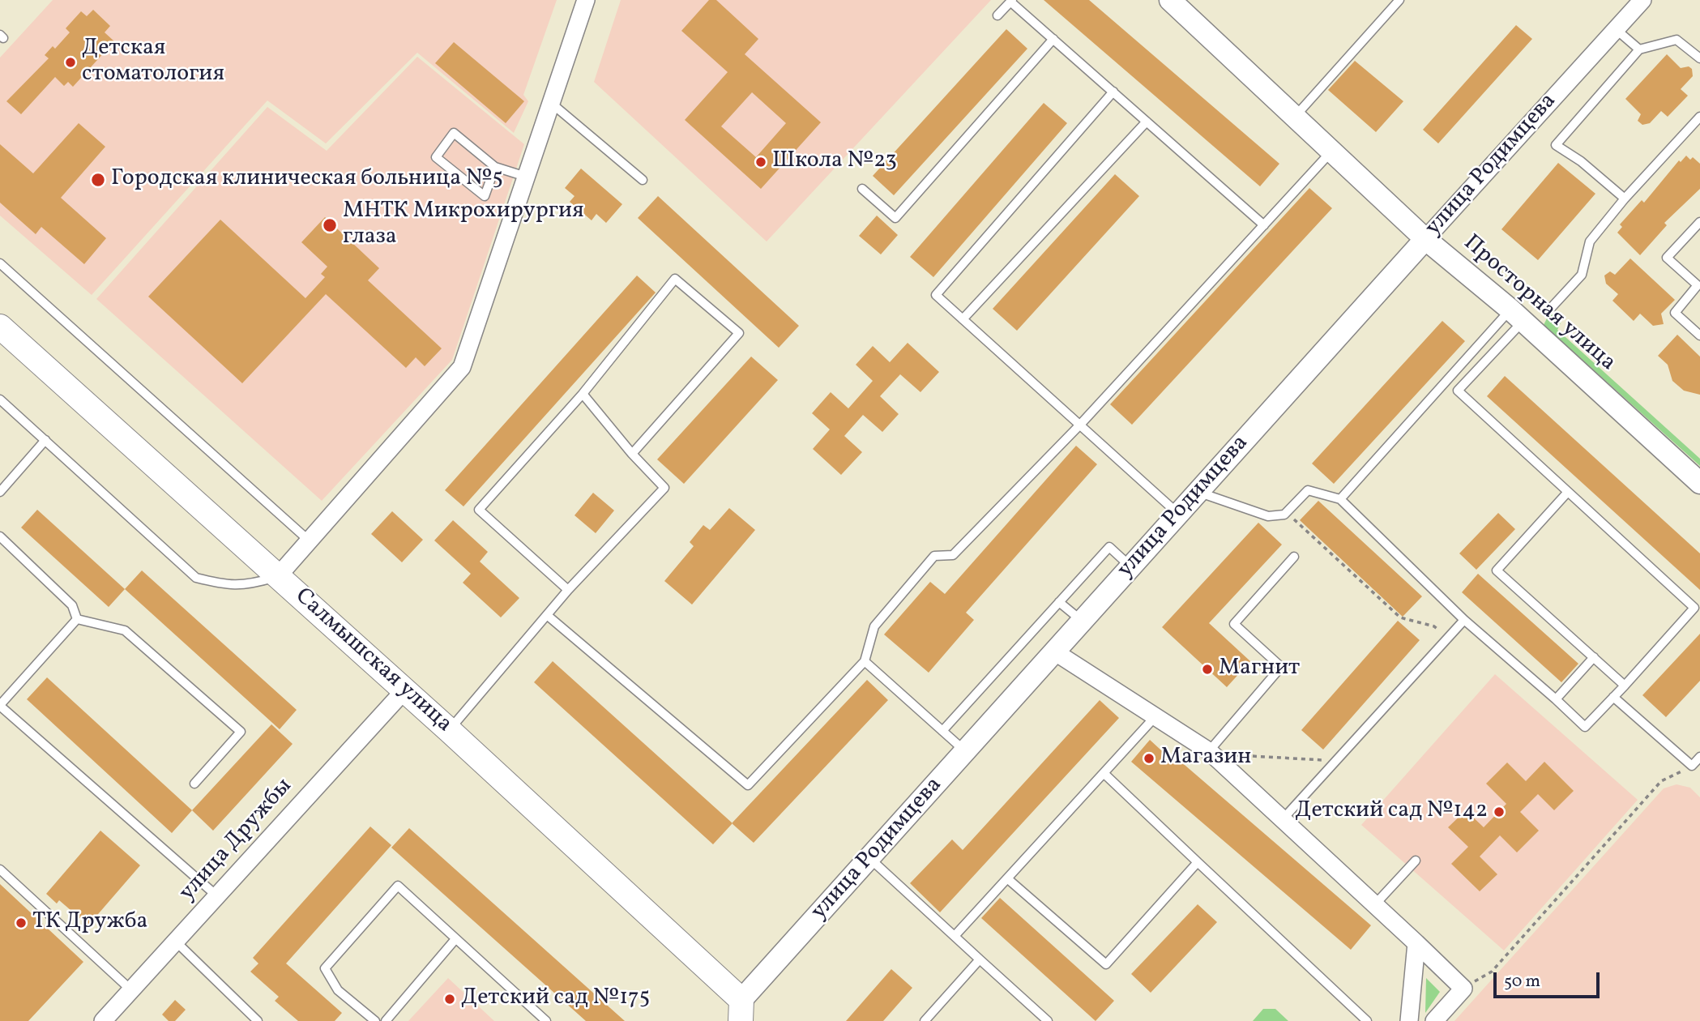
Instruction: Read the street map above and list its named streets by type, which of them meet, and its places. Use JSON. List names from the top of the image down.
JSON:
{
  "streets": {
    "main road": ["Салмышская улица"],
    "street": ["улица Родимцева", "Просторная улица", "улица Дружбы"]
  },
  "crossings": [
    ["улица Родимцева", "Просторная улица"],
    ["улица Родимцева", "Салмышская улица"],
    ["Салмышская улица", "улица Дружбы"]
  ],
  "places": [
    "Детская стоматология",
    "Школа №23",
    "Городская клиническая больница №5",
    "МНТК Микрохирургия глаза",
    "Магнит",
    "Магазин",
    "Детский сад №142",
    "ТК Дружба",
    "Детский сад №175"
  ],
  "scale_bar": "50 m"
}
